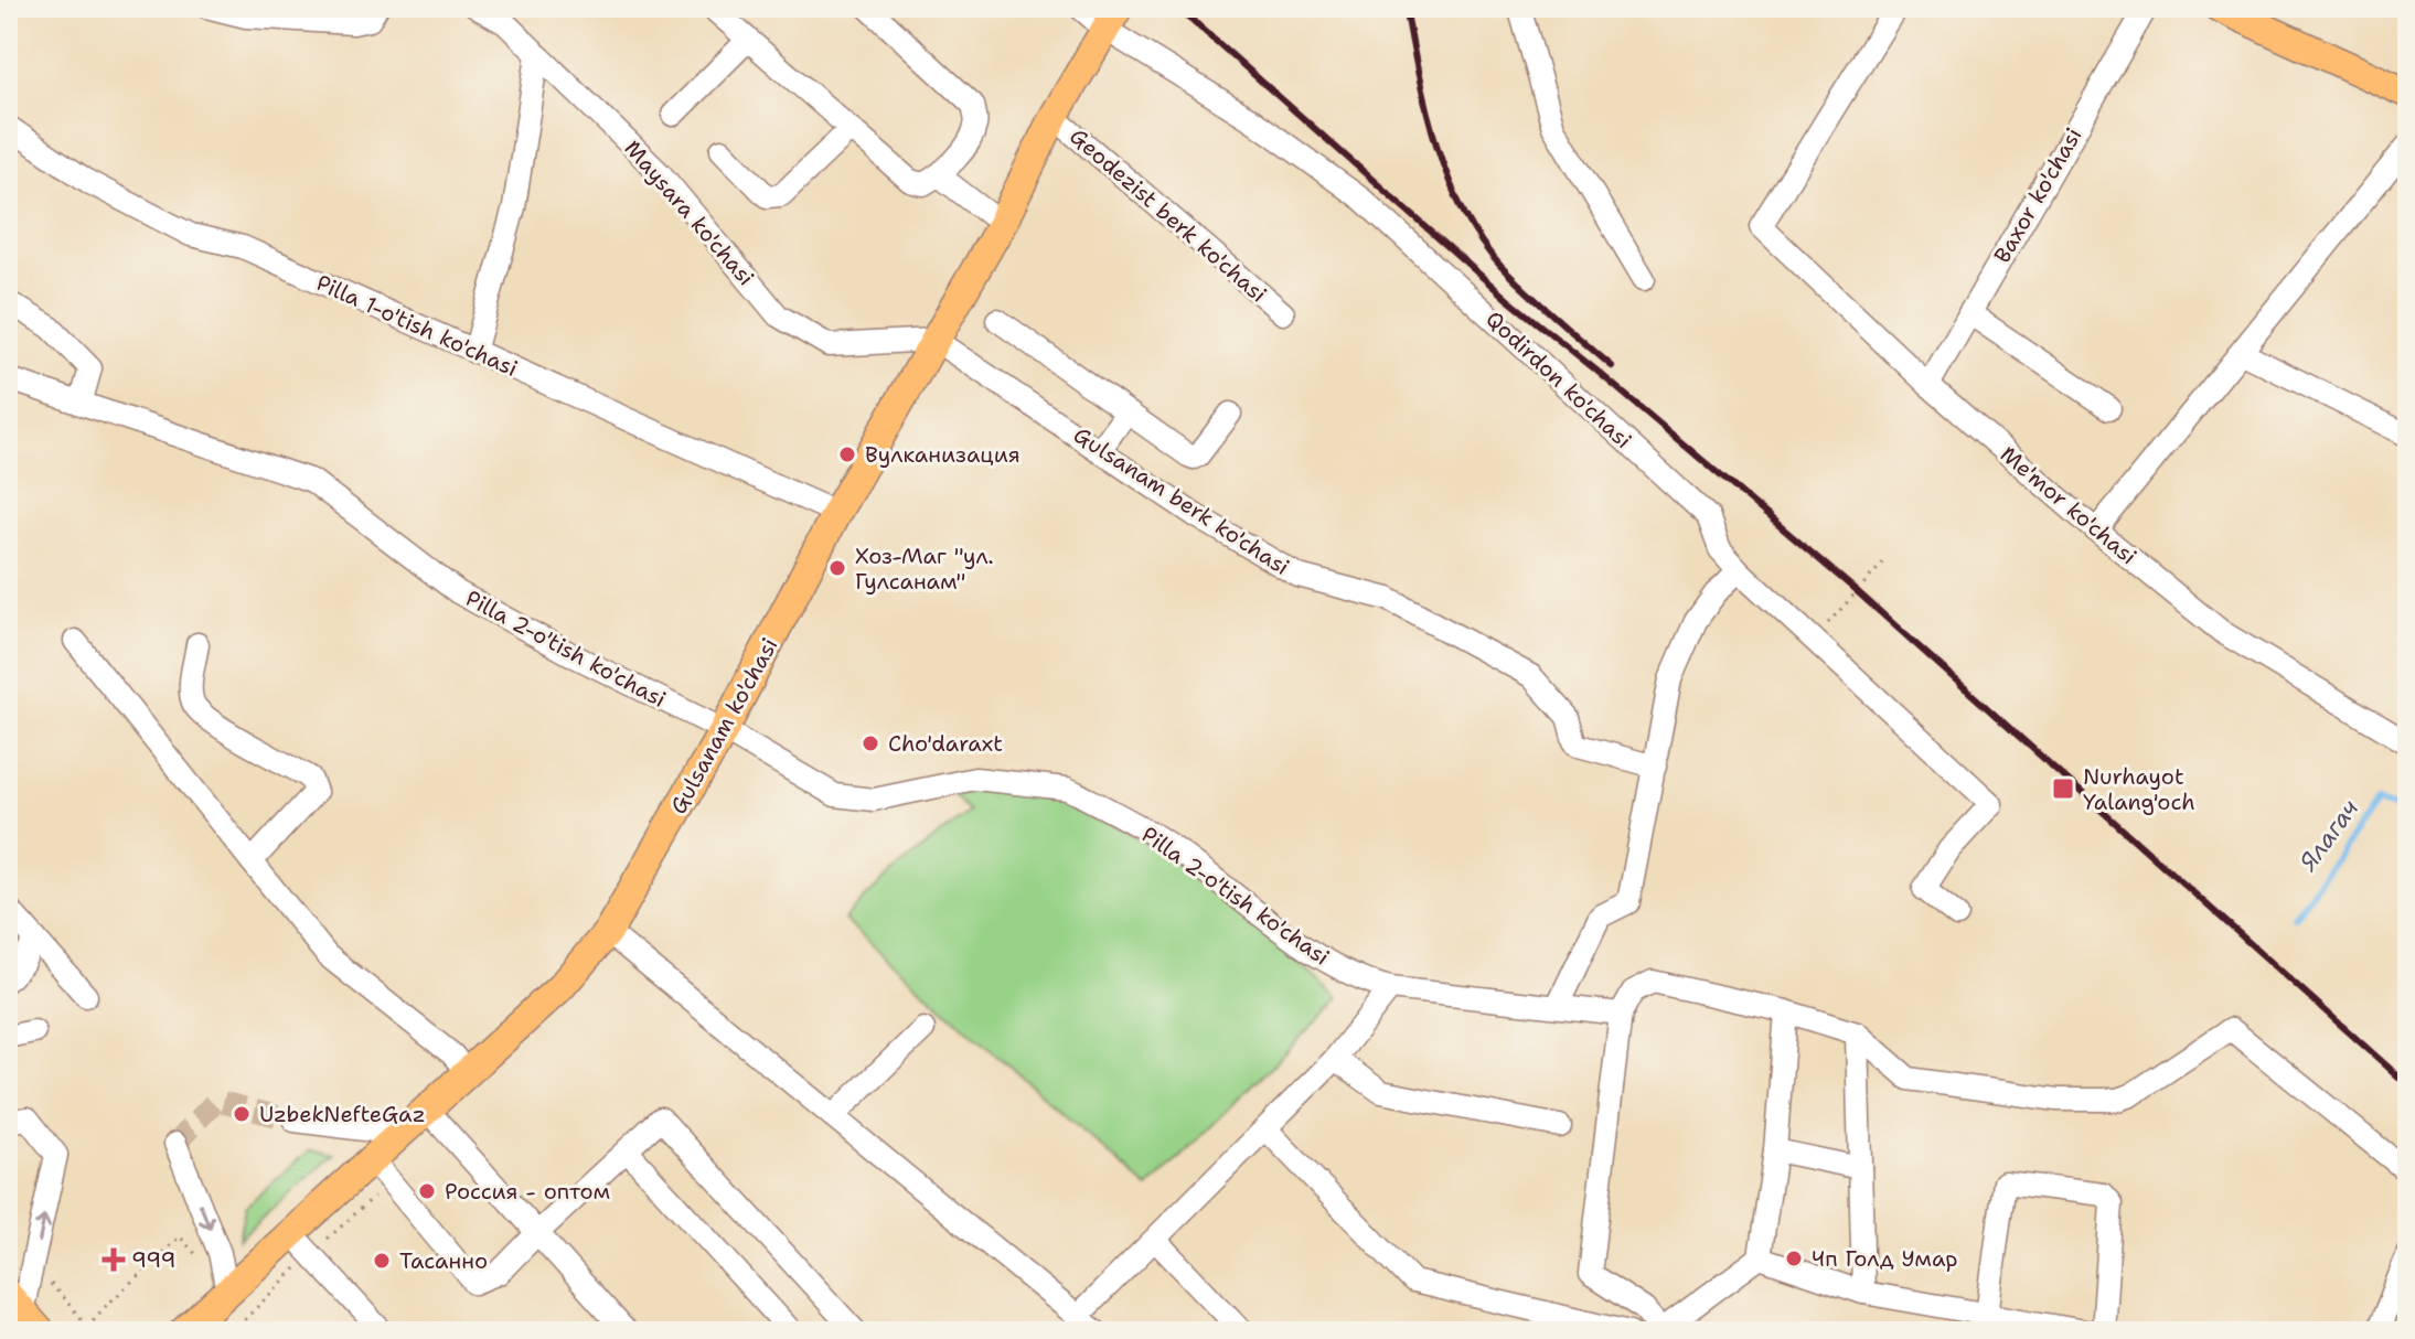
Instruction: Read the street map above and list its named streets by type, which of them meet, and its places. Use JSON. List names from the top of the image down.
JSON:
{
  "streets": {
    "main road": ["Gulsanam ko'chasi"],
    "street": [
      "Baxor ko'chasi",
      "Maysara ko'chasi",
      "Geodezist berk ko'chasi",
      "Pilla 1-o'tish ko'chasi",
      "Qodirdon ko'chasi",
      "Gulsanam berk ko'chasi",
      "Me'mor ko'chasi",
      "Pilla 2-o'tish ko'chasi"
    ]
  },
  "crossings": [
    ["Baxor ko'chasi", "Me'mor ko'chasi"],
    ["Maysara ko'chasi", "Gulsanam berk ko'chasi"],
    ["Maysara ko'chasi", "Gulsanam ko'chasi"],
    ["Geodezist berk ko'chasi", "Gulsanam ko'chasi"],
    ["Pilla 1-o'tish ko'chasi", "Gulsanam ko'chasi"],
    ["Qodirdon ko'chasi", "Gulsanam ko'chasi"],
    ["Gulsanam berk ko'chasi", "Gulsanam ko'chasi"],
    ["Pilla 2-o'tish ko'chasi", "Gulsanam ko'chasi"]
  ],
  "water": ["Ялагач"],
  "places": {
    "other": [
      "Вулканизация",
      "Хоз-Маг \"ул. Гулсанам\"",
      "Cho'daraxt",
      "UzbekNefteGaz",
      "Россия - оптом",
      "Чп Голд Умар",
      "Тасанно"
    ],
    "transit": ["Nurhayot Yalang'och"],
    "health": ["999"]
  }
}
